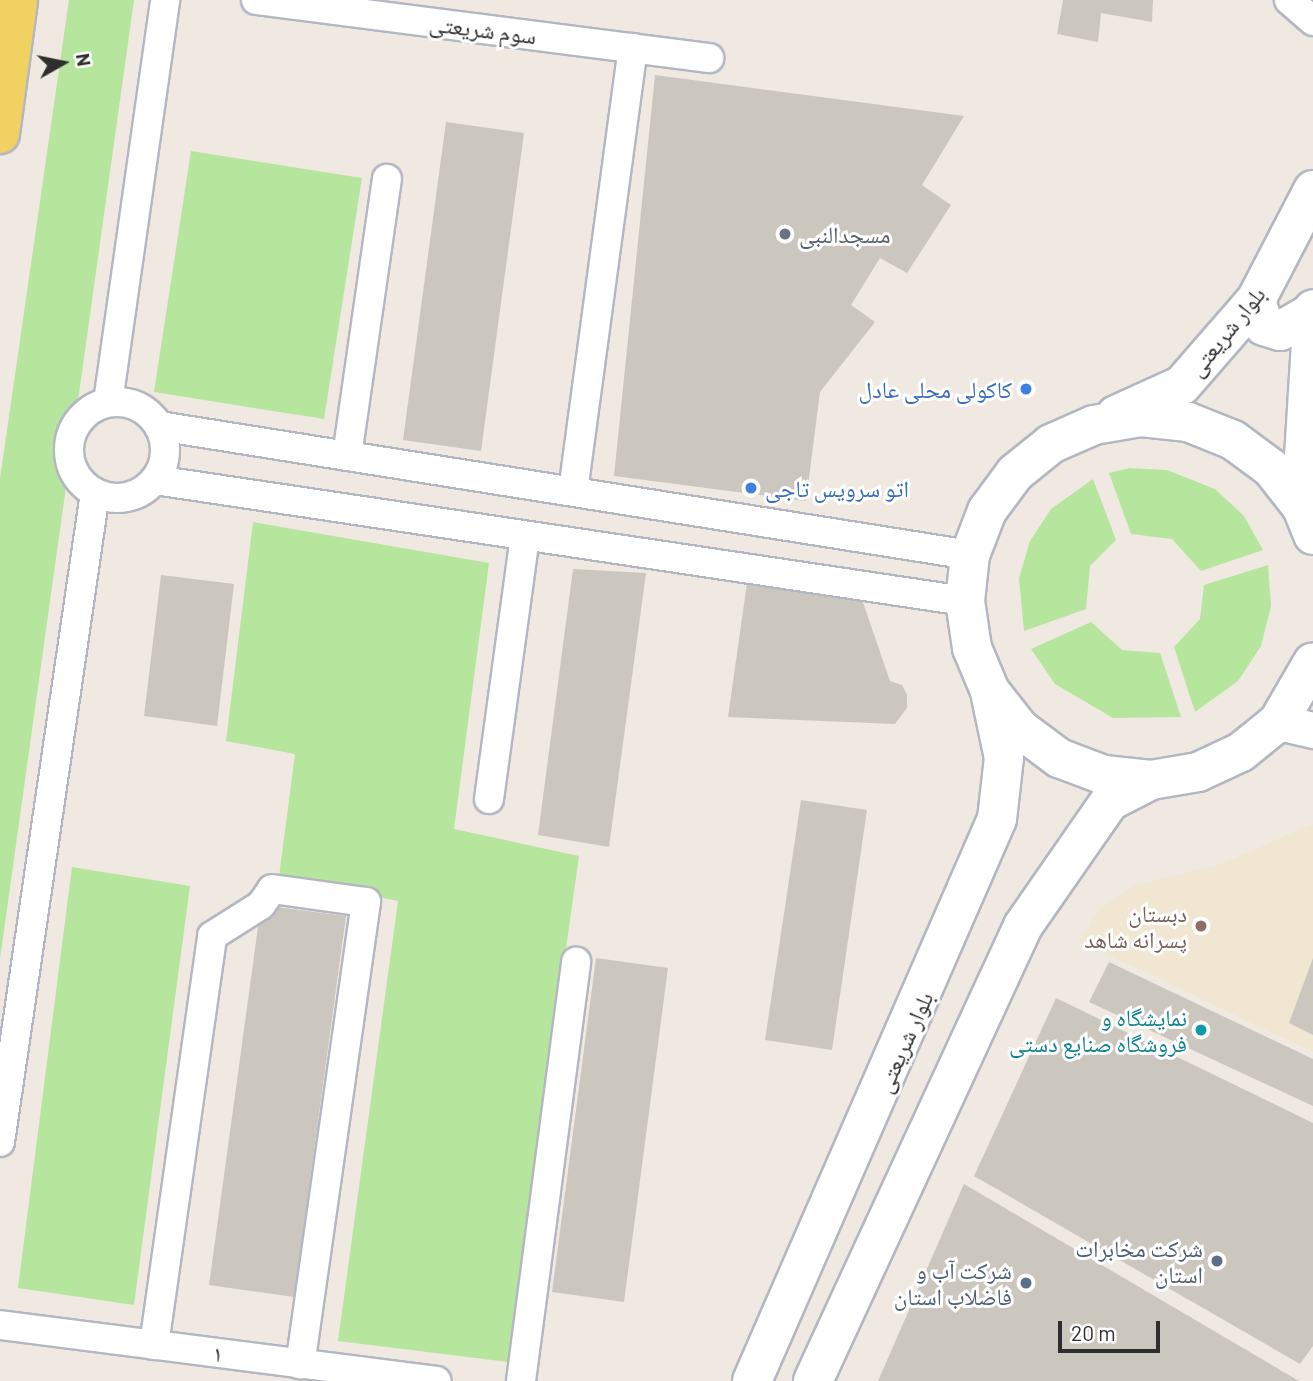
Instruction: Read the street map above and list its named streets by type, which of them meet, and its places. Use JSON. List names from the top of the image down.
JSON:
{
  "streets": {
    "main road": ["بلوار شریعتی"],
    "street": ["سوم شریعتی", "۱"]
  },
  "places": [
    "مسجدالنبی",
    "کاکولی محلی عادل",
    "اتو سرویس تاجی",
    "دبستان پسرانه شاهد",
    "نمایشگاه و فروشگاه صنایع دستی",
    "شرکت مخابرات استان",
    "شرکت آب و فاضلاب استان"
  ],
  "scale_bar": "20 m",
  "north": "right"
}
